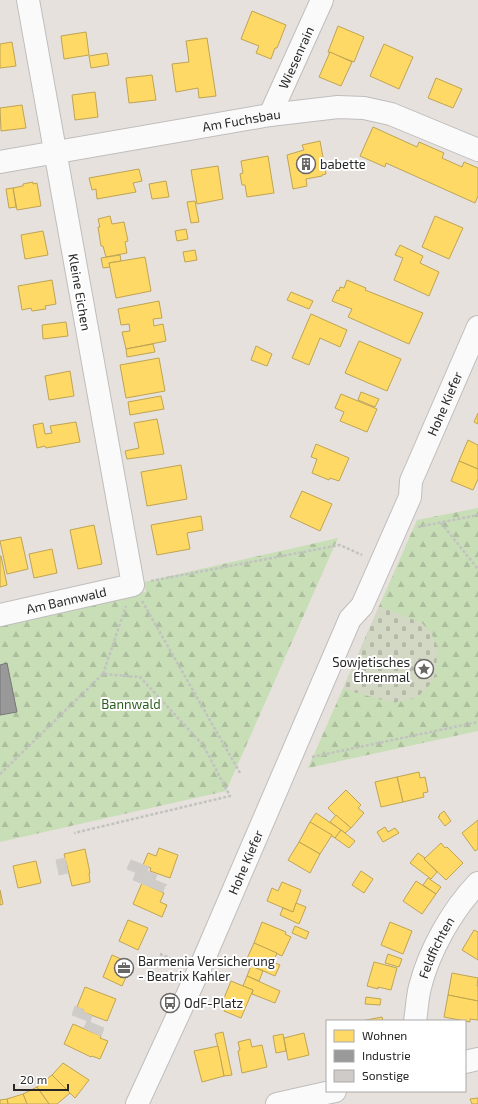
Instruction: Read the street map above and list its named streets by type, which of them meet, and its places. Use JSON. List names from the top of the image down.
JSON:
{
  "streets": {
    "street": [
      "Wiesenrain",
      "Am Fuchsbau",
      "Kleine Eichen",
      "Hohe Kiefer",
      "Am Bannwald",
      "Feldfichten"
    ]
  },
  "crossings": [
    ["Wiesenrain", "Am Fuchsbau"],
    ["Am Fuchsbau", "Kleine Eichen"],
    ["Kleine Eichen", "Am Bannwald"]
  ],
  "parks": ["Bannwald"],
  "places": {
    "building": ["babette"],
    "place": ["Sowjetisches Ehrenmal"],
    "office": ["Barmenia Versicherung - Beatrix Kahler"],
    "bus stop": ["OdF-Platz"]
  },
  "legend": ["Wohnen", "Industrie", "Sonstige"],
  "scale_bar": "20 m"
}
